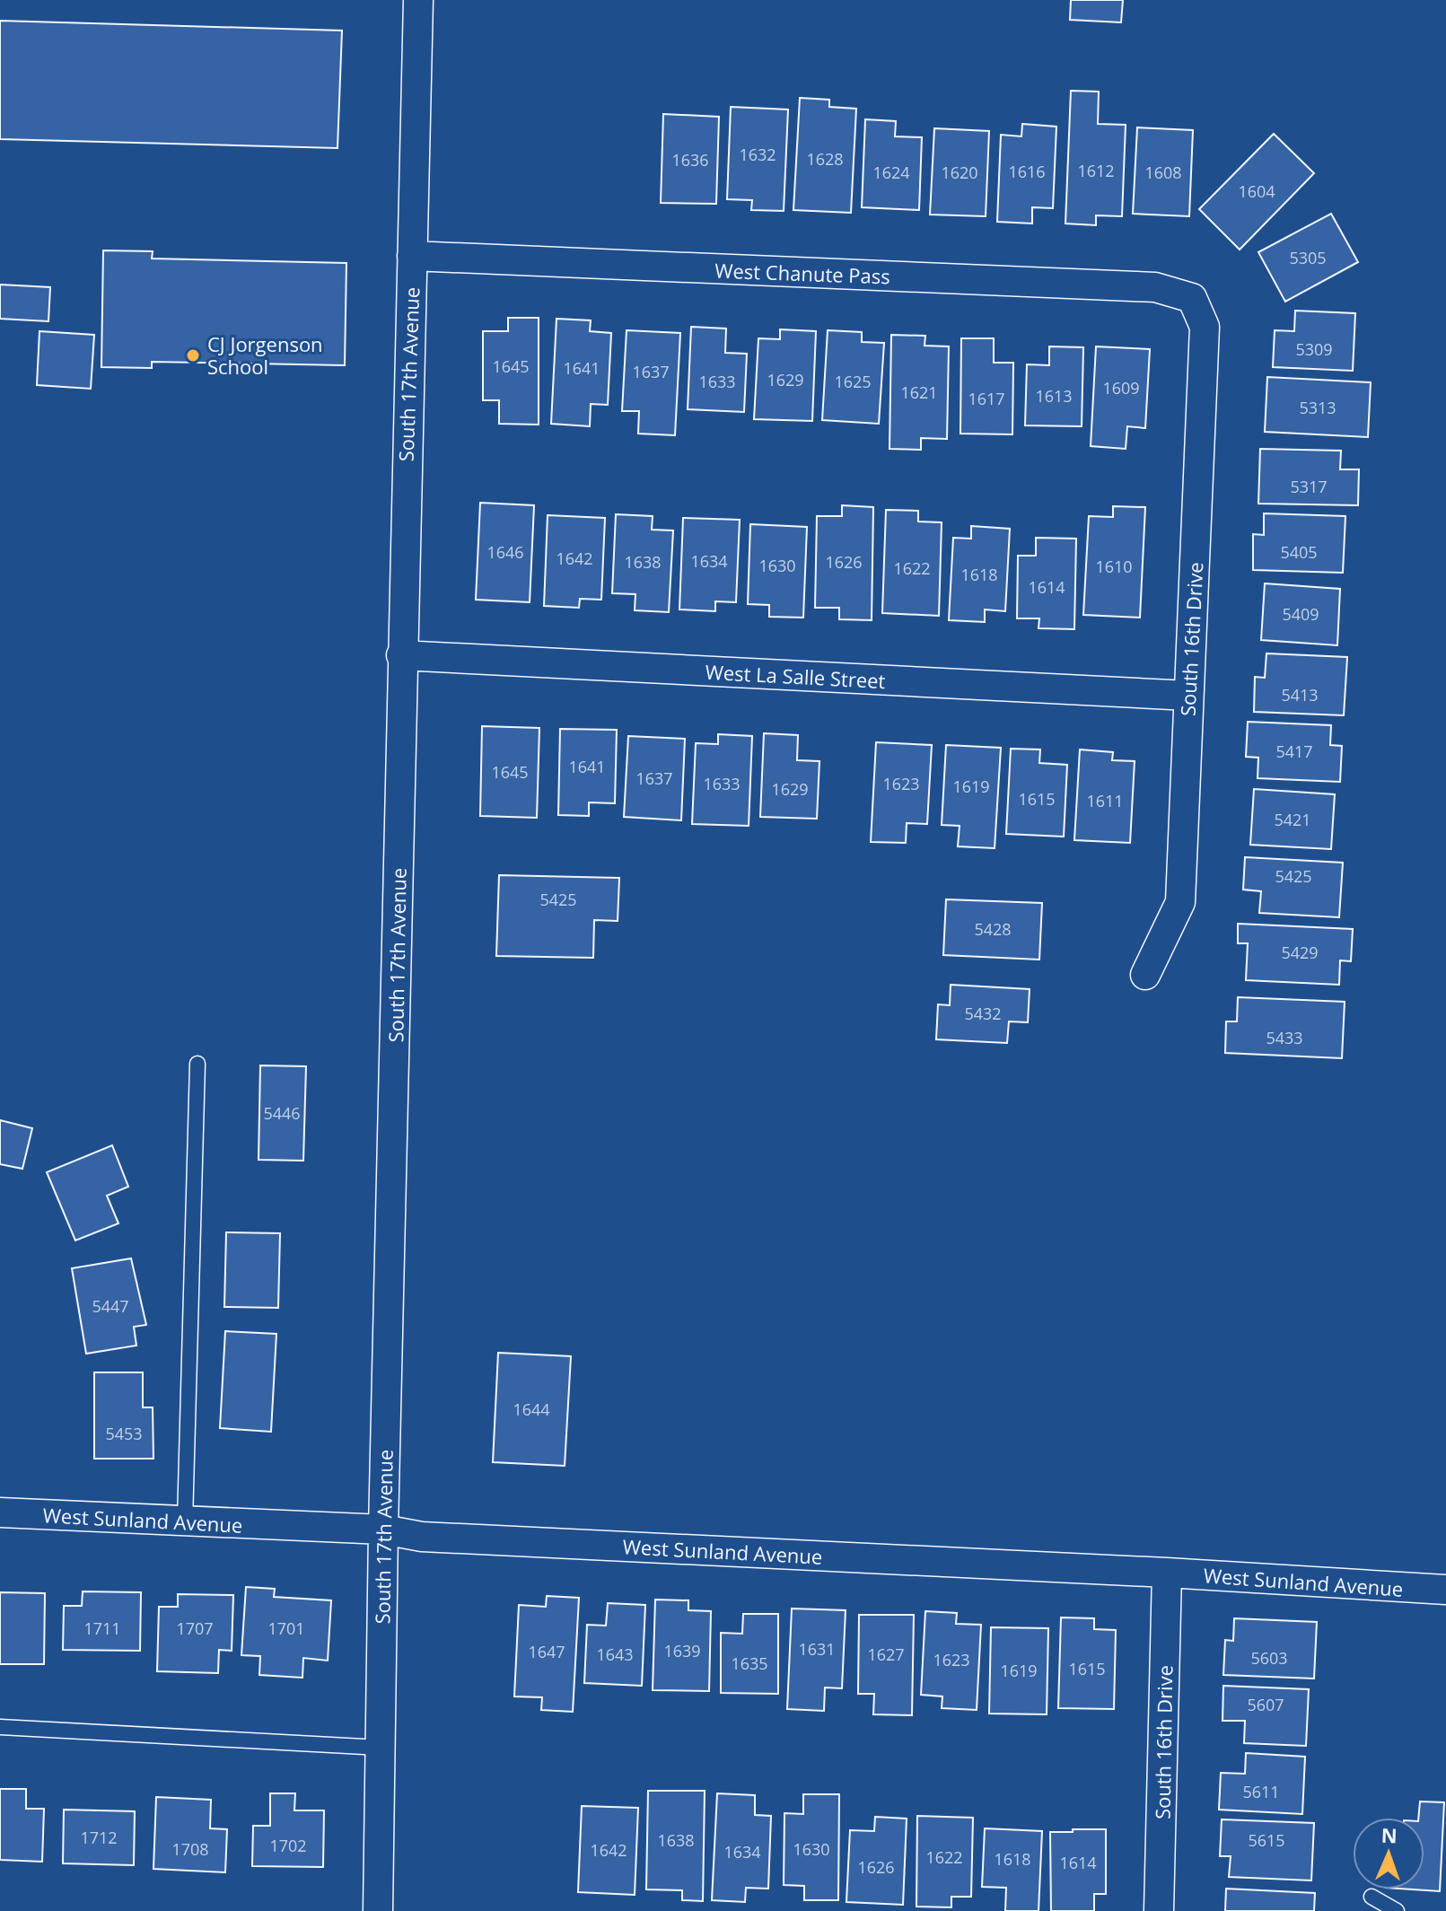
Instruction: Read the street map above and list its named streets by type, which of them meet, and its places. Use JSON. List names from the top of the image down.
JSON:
{
  "streets": {
    "street": [
      "West Chanute Pass",
      "South 17th Avenue",
      "South 16th Drive",
      "West La Salle Street",
      "West Sunland Avenue"
    ]
  },
  "crossings": [
    ["West Chanute Pass", "South 17th Avenue"],
    ["West Chanute Pass", "South 16th Drive"],
    ["South 17th Avenue", "West La Salle Street"],
    ["South 17th Avenue", "West Sunland Avenue"],
    ["South 16th Drive", "West La Salle Street"],
    ["South 16th Drive", "West Sunland Avenue"]
  ],
  "places": ["CJ Jorgenson School"],
  "house_numbers": [
    "1632",
    "1628",
    "1636",
    "1612",
    "1616",
    "1624",
    "1620",
    "1608",
    "1604",
    "5305",
    "5309",
    "1645",
    "1641",
    "1637",
    "1629",
    "1633",
    "1625",
    "1609",
    "1621",
    "1613",
    "1617",
    "5313",
    "5317",
    "1646",
    "5405",
    "1642",
    "1634",
    "1638",
    "1626",
    "1630",
    "1610",
    "1622",
    "1618",
    "1614",
    "5409",
    "5413",
    "5417",
    "1641",
    "1645",
    "1637",
    "1633",
    "1623",
    "1619",
    "1629",
    "1615",
    "1611",
    "5421",
    "5425",
    "5425",
    "5428",
    "5429",
    "5432",
    "5433",
    "5446",
    "5447",
    "1644",
    "5453",
    "1711",
    "1707",
    "1701",
    "1631",
    "1639",
    "1647",
    "1643",
    "1627",
    "5603",
    "1623",
    "1635",
    "1615",
    "1619",
    "5607",
    "5611",
    "1712",
    "1638",
    "5615",
    "1702",
    "1708",
    "1630",
    "1642",
    "1634",
    "1622",
    "1618",
    "1614",
    "1626"
  ],
  "north": "top"
}
